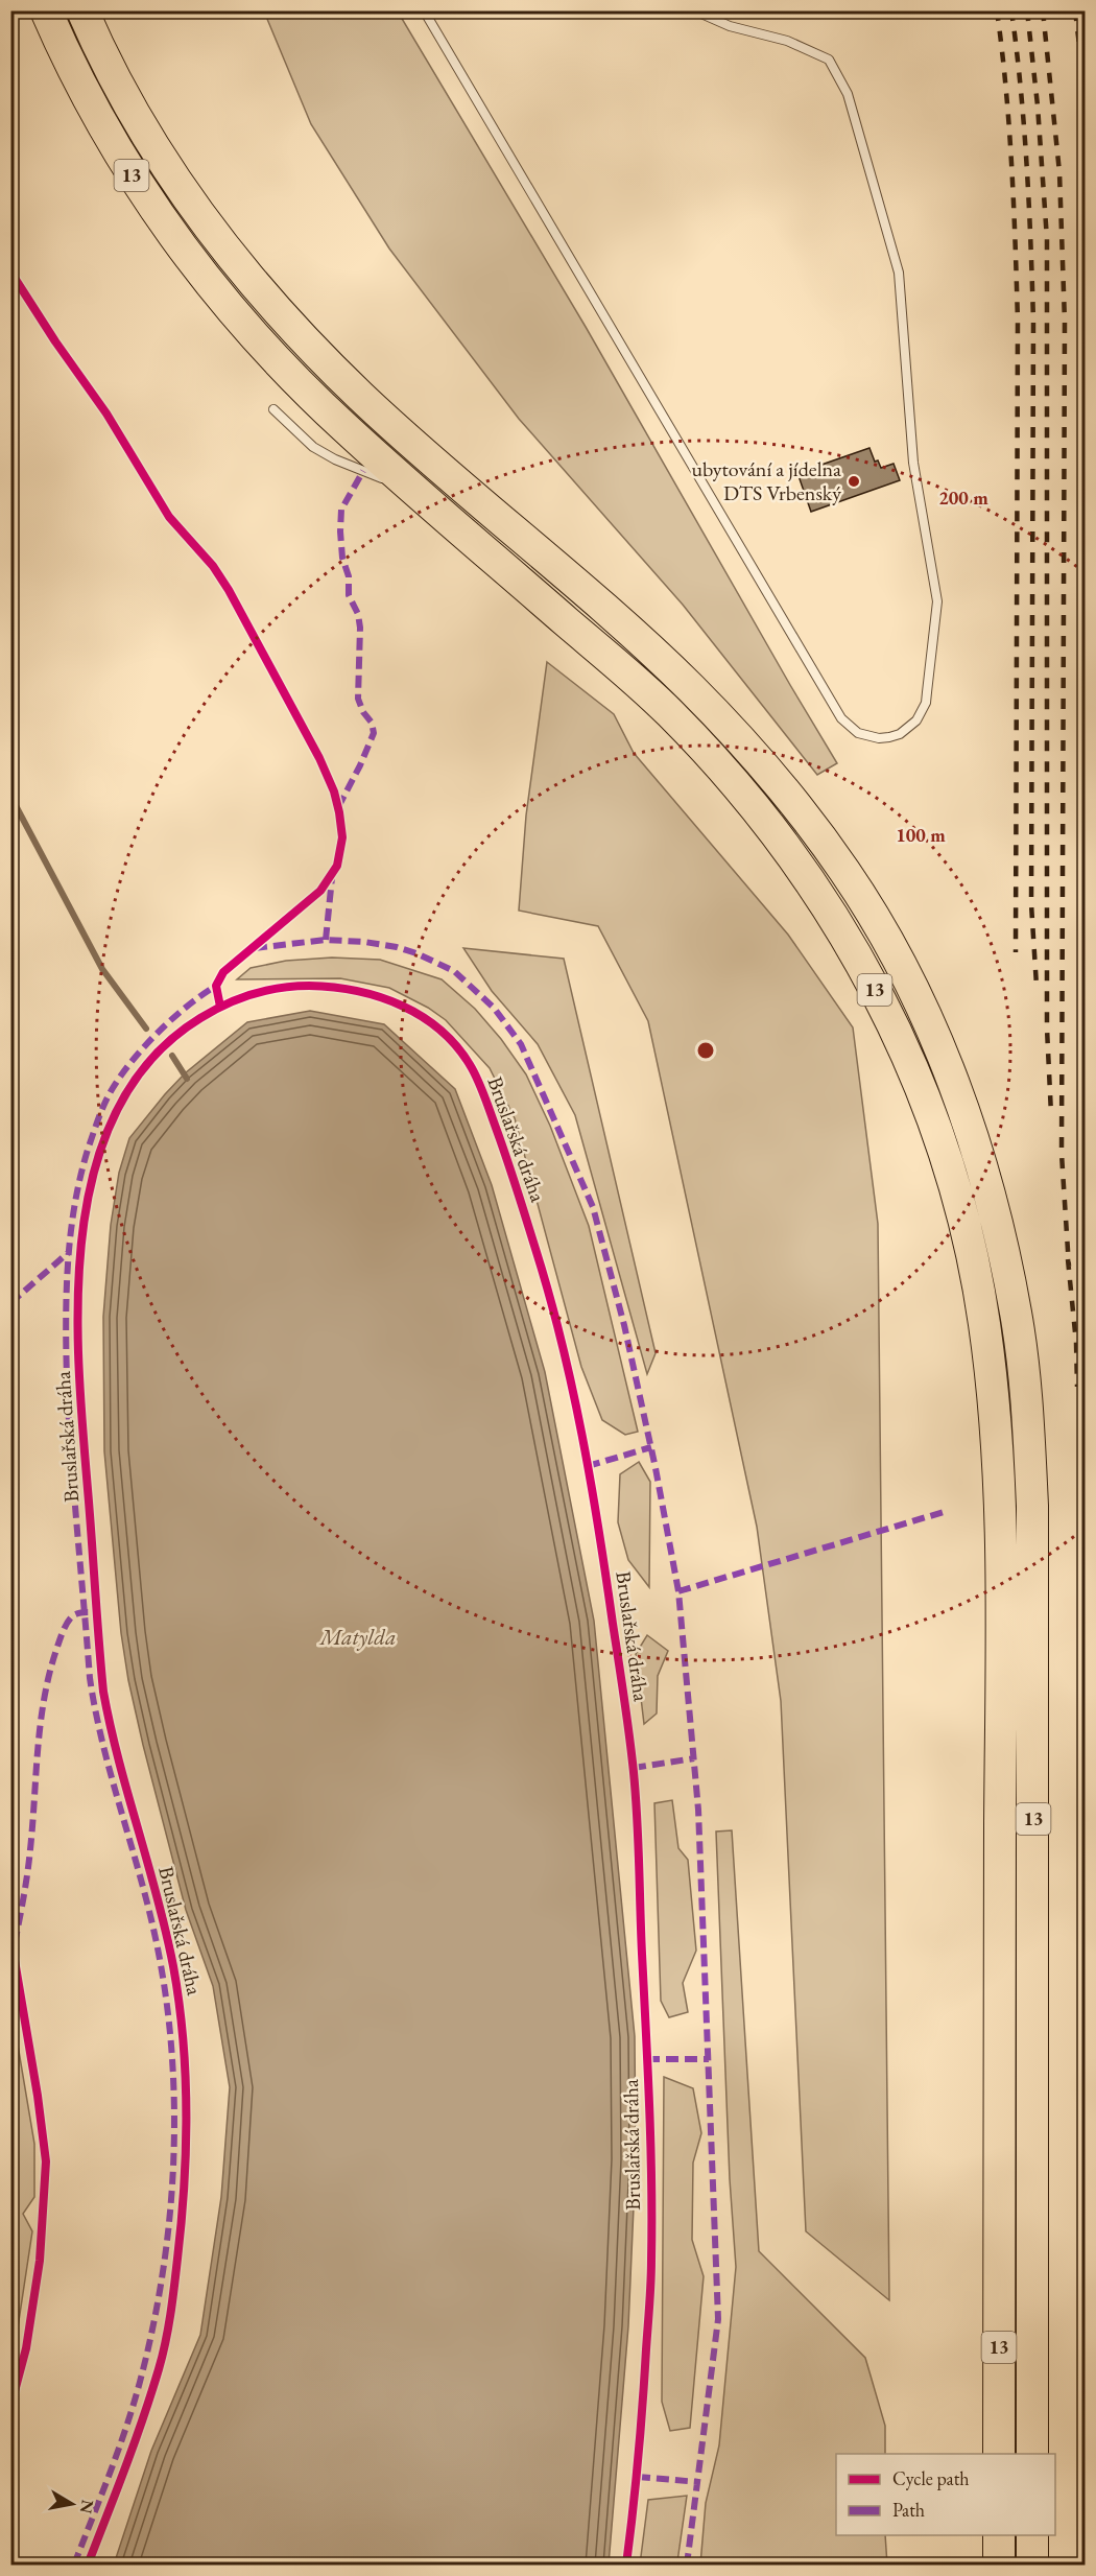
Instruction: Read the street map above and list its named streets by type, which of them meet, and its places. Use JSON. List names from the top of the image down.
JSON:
{
  "streets": {
    "highway": ["13"],
    "cycle path": ["Bruslařská dráha"]
  },
  "water": ["Matylda"],
  "places": ["ubytování a jídelna DTS Vrbenský"],
  "legend": ["Cycle path", "Path"],
  "north": "right",
  "rings": ["200 m", "100 m"]
}
